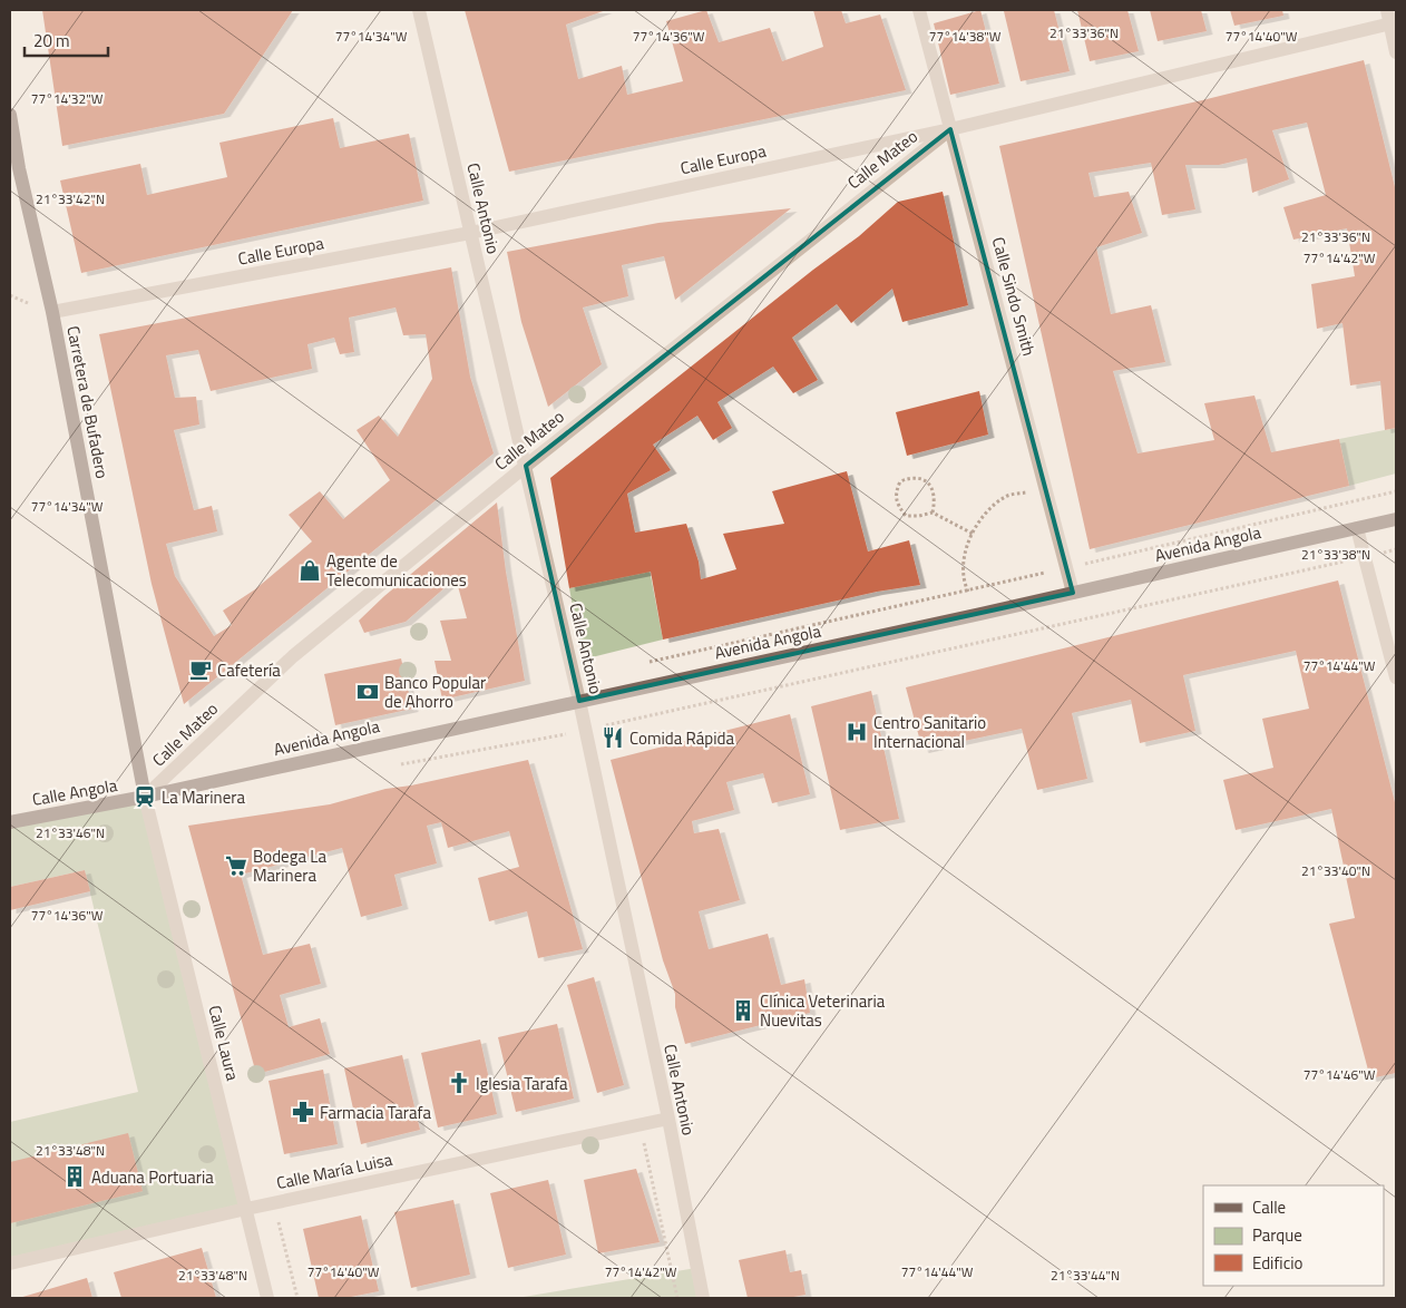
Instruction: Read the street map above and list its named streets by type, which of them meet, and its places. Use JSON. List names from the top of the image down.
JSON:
{
  "streets": {
    "main road": ["Carretera de Bufadero", "Avenida Angola", "Calle Angola"],
    "street": [
      "Calle Europa",
      "Calle Mateo",
      "Calle Antonio",
      "Calle Sindo Smith",
      "Calle Laura",
      "Calle María Luisa"
    ]
  },
  "crossings": [
    ["Calle Europa", "Calle Mateo"],
    ["Calle Europa", "Calle Antonio"],
    ["Calle Europa", "Calle Sindo Smith"],
    ["Calle Europa", "Carretera de Bufadero"],
    ["Calle Mateo", "Calle Antonio"],
    ["Calle Mateo", "Calle Sindo Smith"],
    ["Calle Mateo", "Carretera de Bufadero"],
    ["Calle Mateo", "Avenida Angola"],
    ["Calle Mateo", "Calle Angola"],
    ["Calle Mateo", "Calle Laura"],
    ["Calle Antonio", "Avenida Angola"],
    ["Calle Antonio", "Calle María Luisa"],
    ["Calle Sindo Smith", "Avenida Angola"],
    ["Carretera de Bufadero", "Avenida Angola"],
    ["Carretera de Bufadero", "Calle Angola"],
    ["Carretera de Bufadero", "Calle Laura"],
    ["Avenida Angola", "Calle Angola"],
    ["Avenida Angola", "Calle Laura"],
    ["Calle Angola", "Calle Laura"],
    ["Calle Laura", "Calle María Luisa"]
  ],
  "places": {
    "shop": ["Agente de Telecomunicaciones"],
    "cafe": ["Cafetería"],
    "bank": ["Banco Popular de Ahorro"],
    "hospital": ["Centro Sanitario Internacional"],
    "restaurant": ["Comida Rápida"],
    "station": ["La Marinera"],
    "supermarket": ["Bodega La Marinera"],
    "building": ["Clínica Veterinaria Nuevitas", "Aduana Portuaria"],
    "church": ["Iglesia Tarafa"],
    "pharmacy": ["Farmacia Tarafa"]
  },
  "legend": ["Calle", "Parque", "Edificio"],
  "scale_bar": "20 m",
  "coordinates": [
    "21°33'36\"N",
    "77°14'34\"W",
    "77°14'38\"W",
    "77°14'36\"W",
    "77°14'40\"W",
    "77°14'32\"W",
    "21°33'42\"N",
    "77°14'42\"W",
    "21°33'38\"N",
    "77°14'44\"W",
    "21°33'46\"N",
    "21°33'40\"N",
    "77°14'46\"W",
    "21°33'48\"N",
    "21°33'44\"N"
  ]
}
